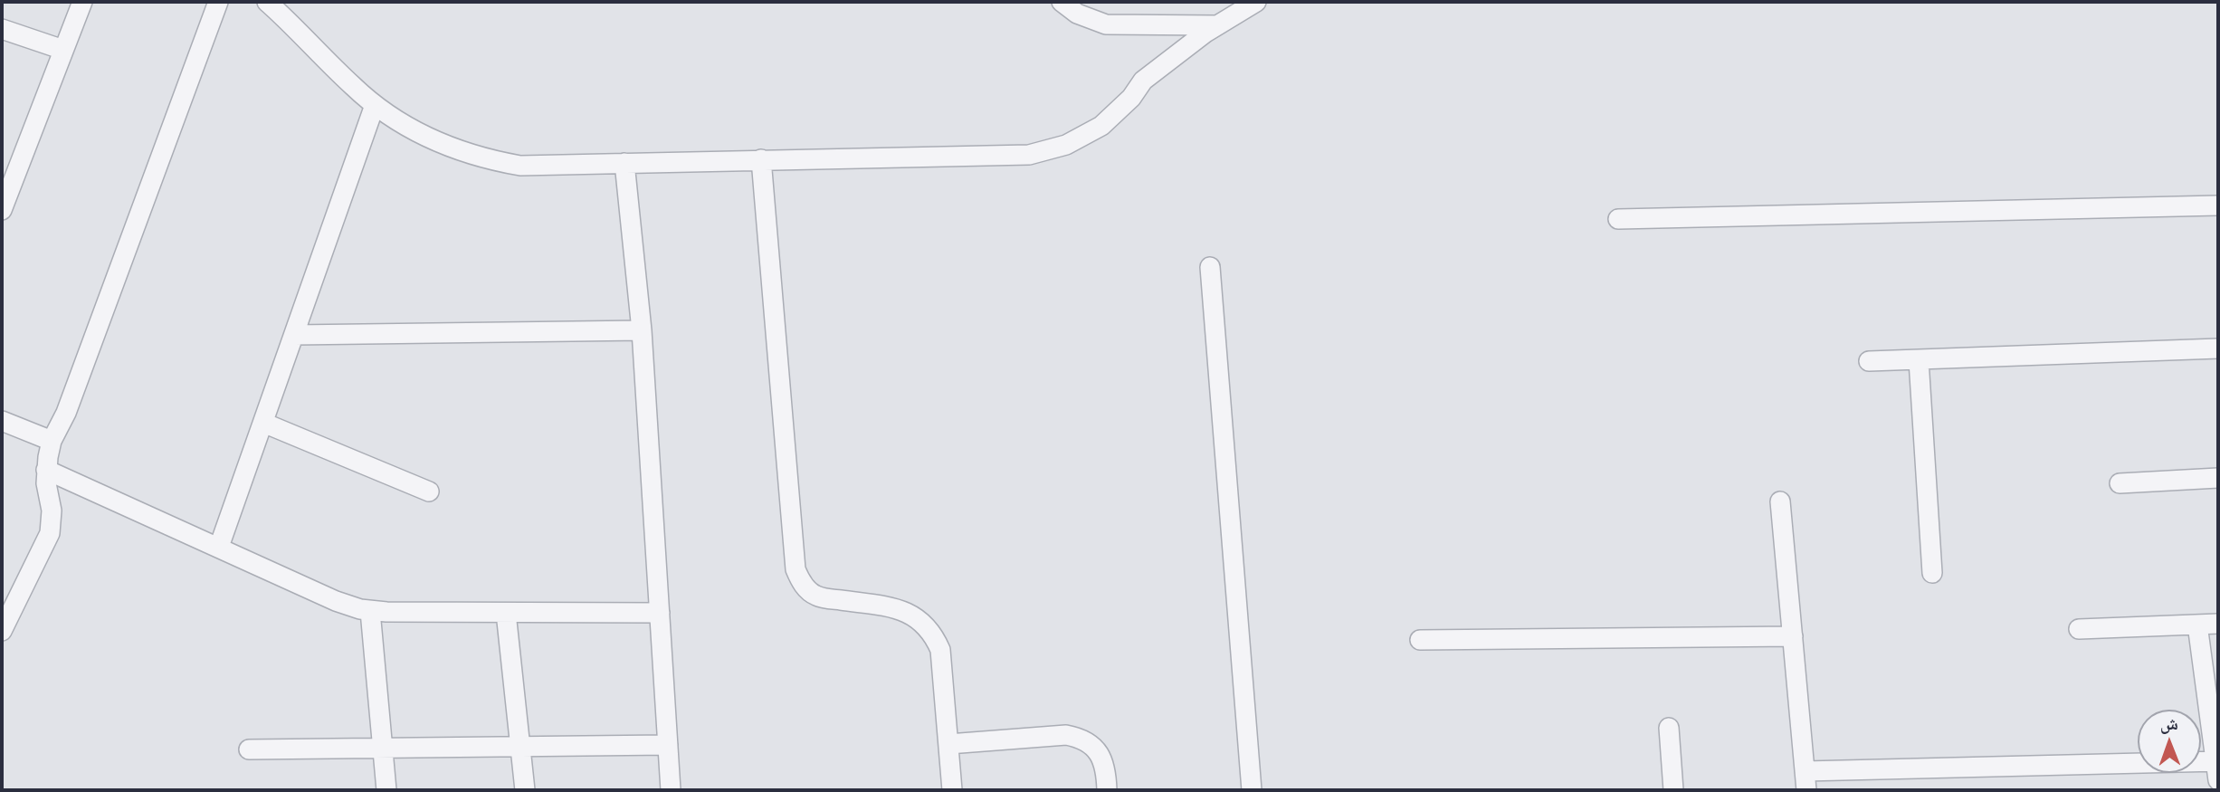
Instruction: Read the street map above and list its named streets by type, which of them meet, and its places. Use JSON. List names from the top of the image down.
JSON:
{
  "north": "top"
}
